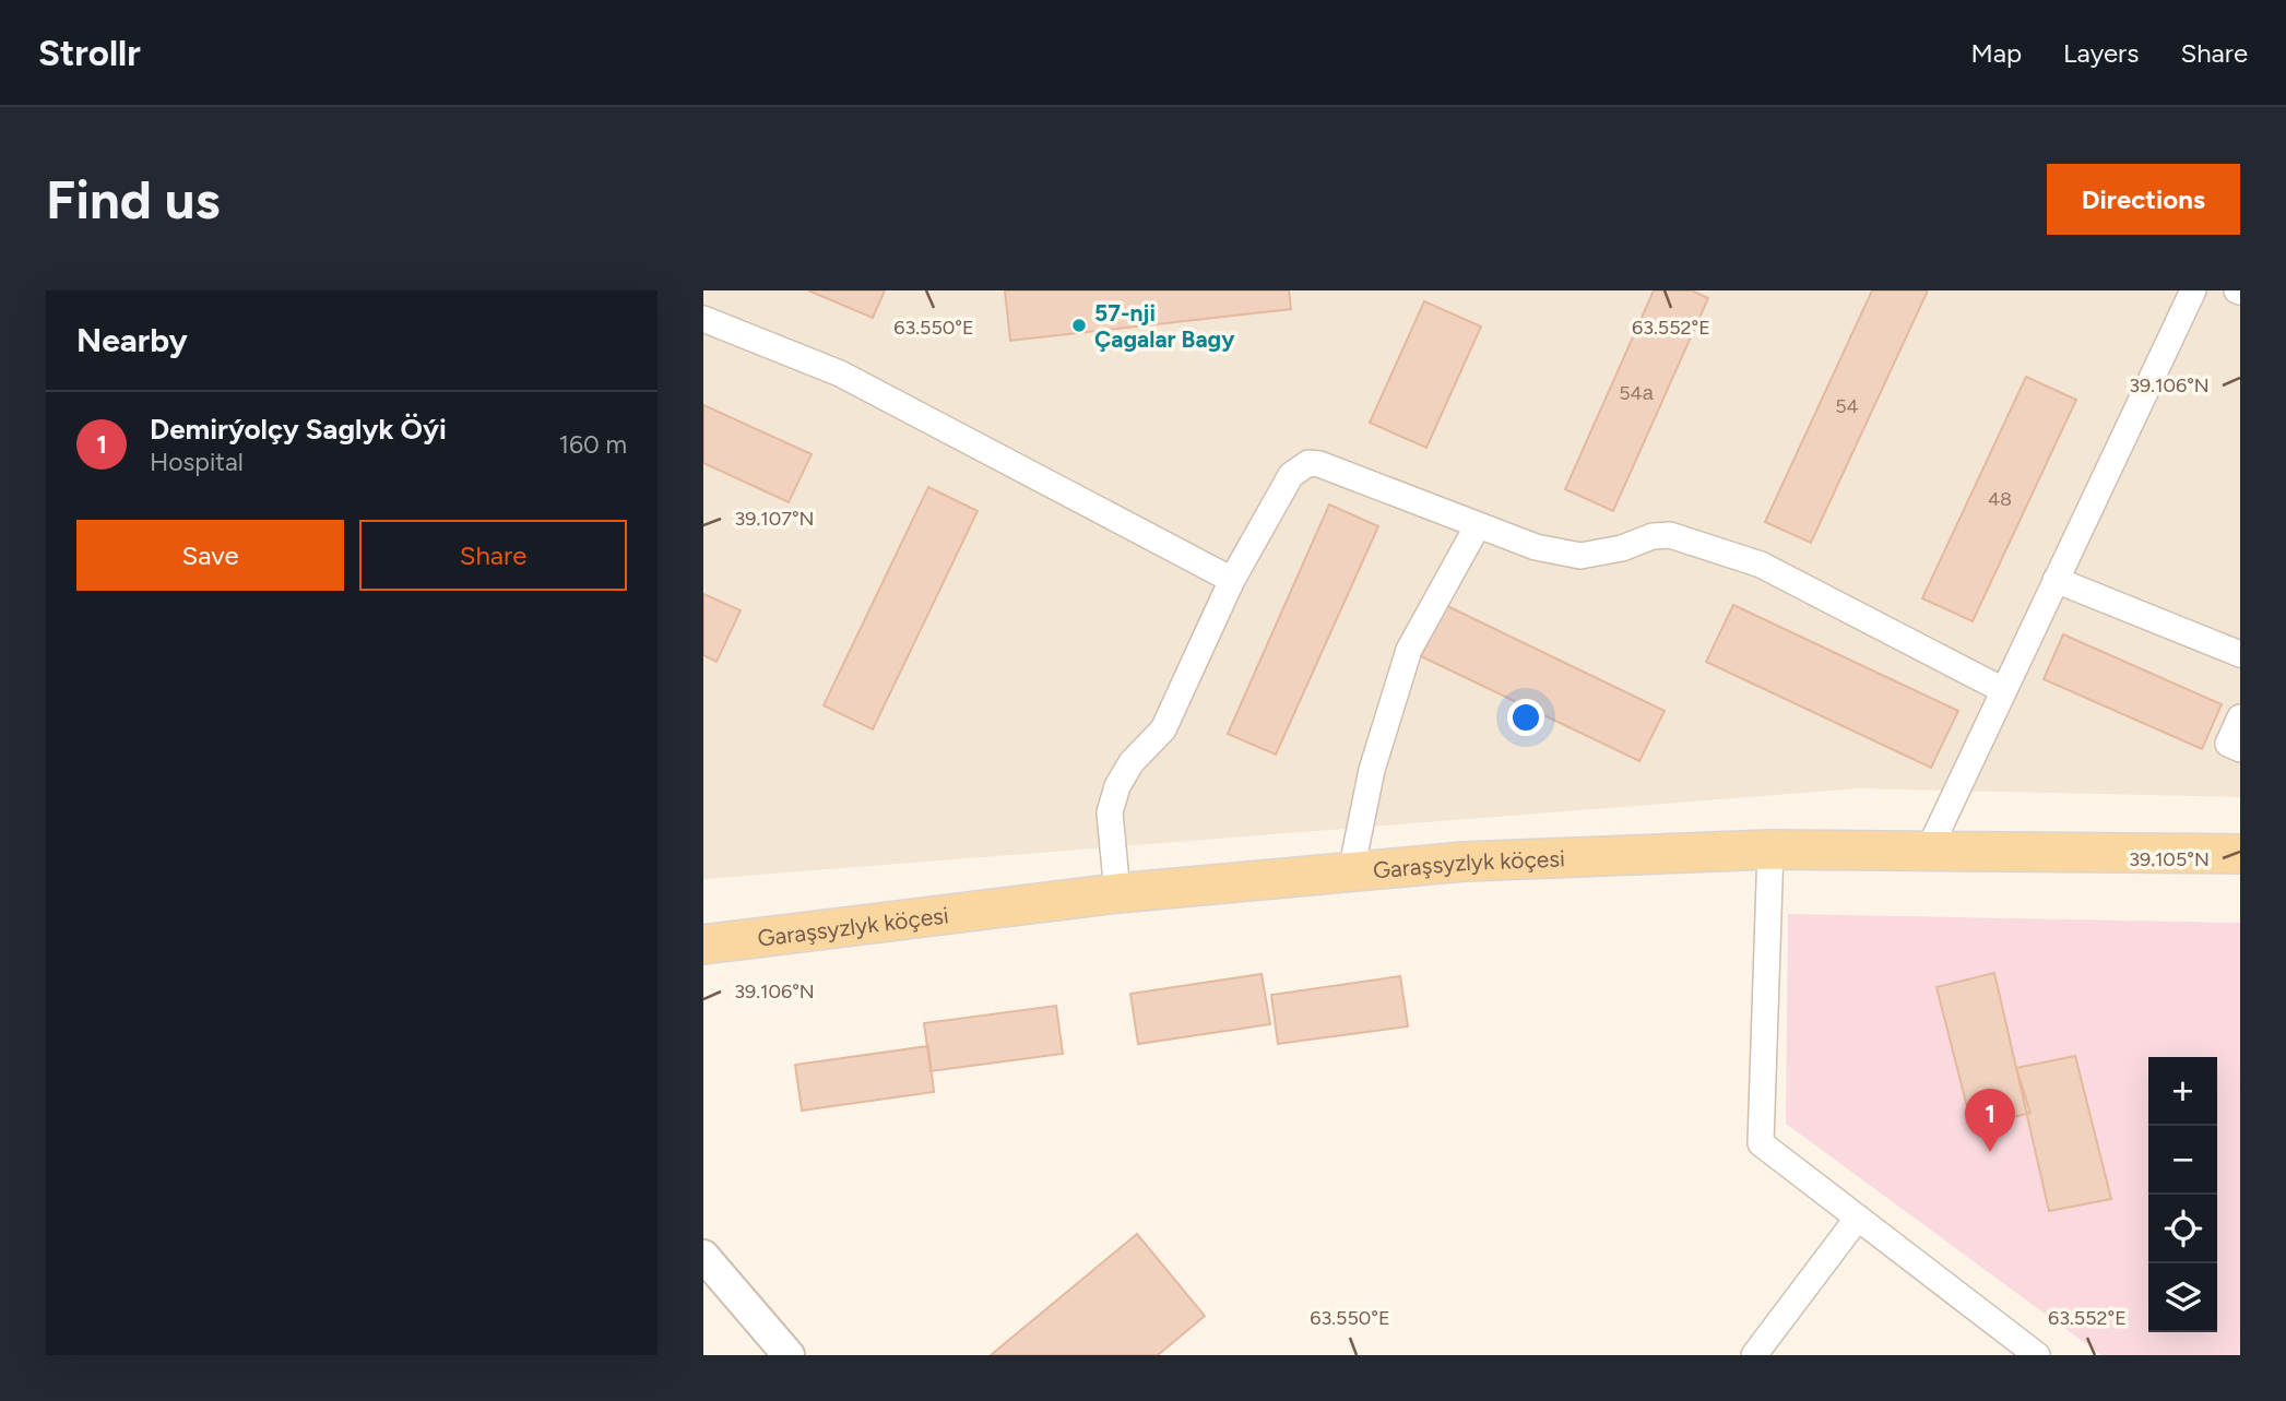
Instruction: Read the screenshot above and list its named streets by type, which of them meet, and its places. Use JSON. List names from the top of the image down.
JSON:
{
  "streets": {
    "main road": ["Garaşsyzlyk köçesi"]
  },
  "places": ["57-nji Çagalar Bagy"],
  "house_numbers": ["54а", "54", "48"],
  "page": {
    "header": "Strollr",
    "nav": ["Map", "Layers", "Share"],
    "buttons": [
      "Directions",
      ["Save", "Share"]
    ],
    "title": "Find us",
    "heading": "Nearby",
    "list": [
      {
        "mark": "1",
        "name": "Demirýolçy Saglyk Öýi",
        "note": "Hospital",
        "value": "160 m"
      }
    ],
    "map_buttons": ["+", "−"],
    "pins": "1"
  },
  "coordinates": [
    "63.550°E",
    "63.552°E",
    "39.106°N",
    "39.107°N",
    "39.105°N"
  ]
}
